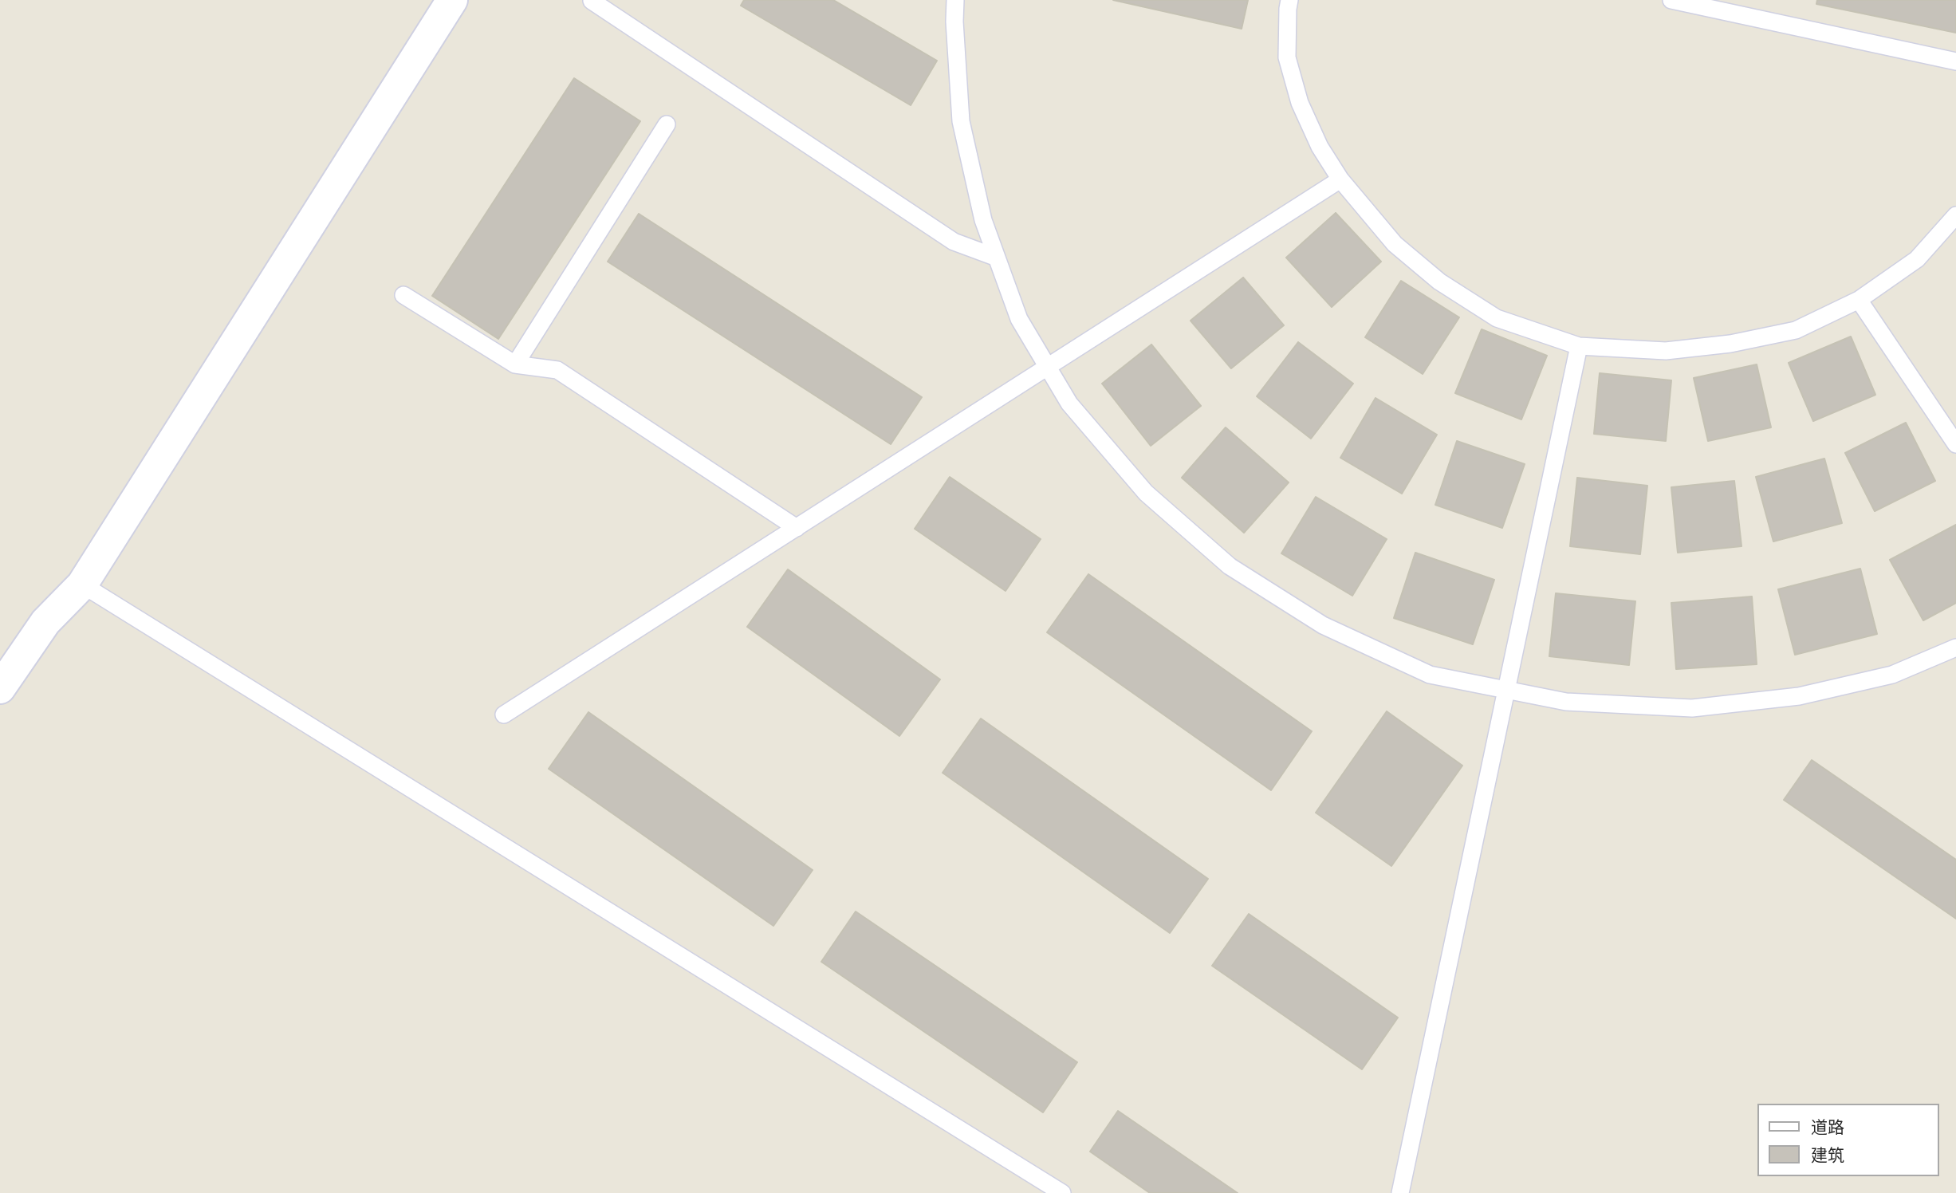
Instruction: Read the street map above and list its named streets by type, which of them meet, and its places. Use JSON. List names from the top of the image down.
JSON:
{
  "legend": ["道路", "建筑"]
}
